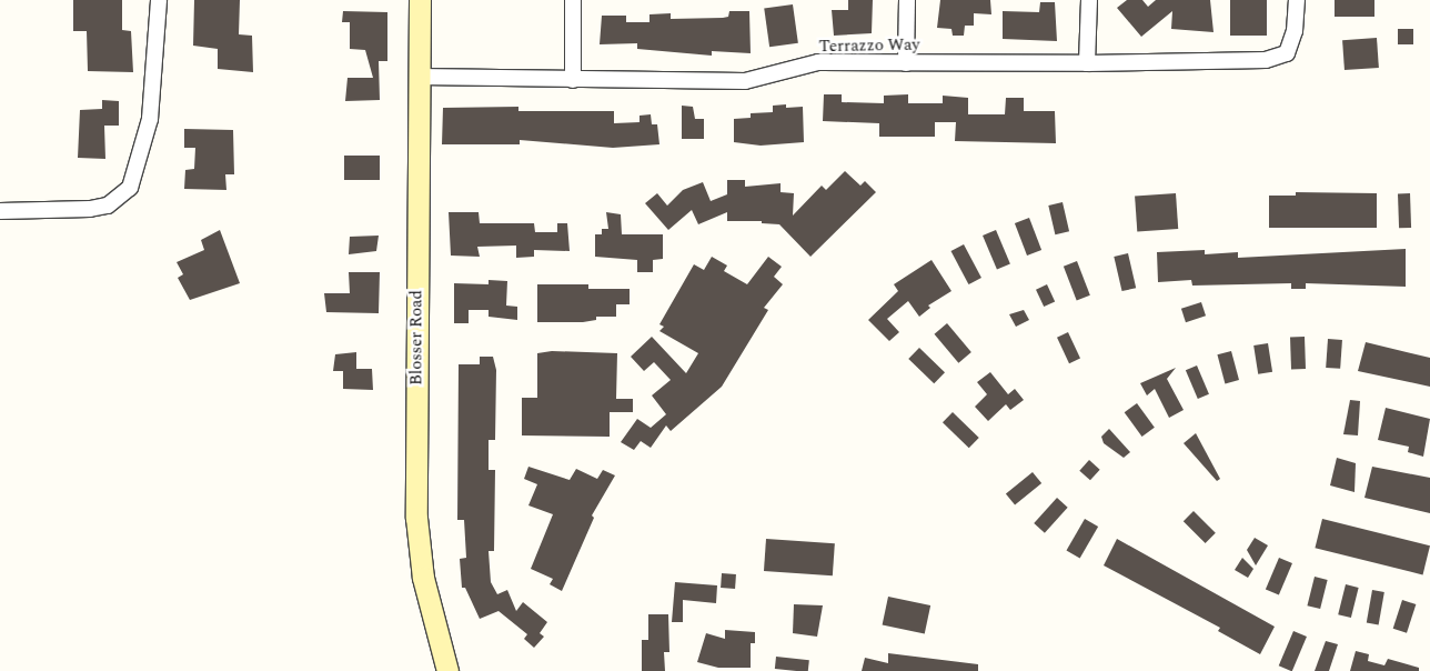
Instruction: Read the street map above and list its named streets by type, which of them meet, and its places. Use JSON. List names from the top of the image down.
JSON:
{
  "streets": {
    "street": ["Terrazzo Way", "Blosser Road"]
  },
  "crossings": [
    ["Terrazzo Way", "Blosser Road"]
  ]
}
